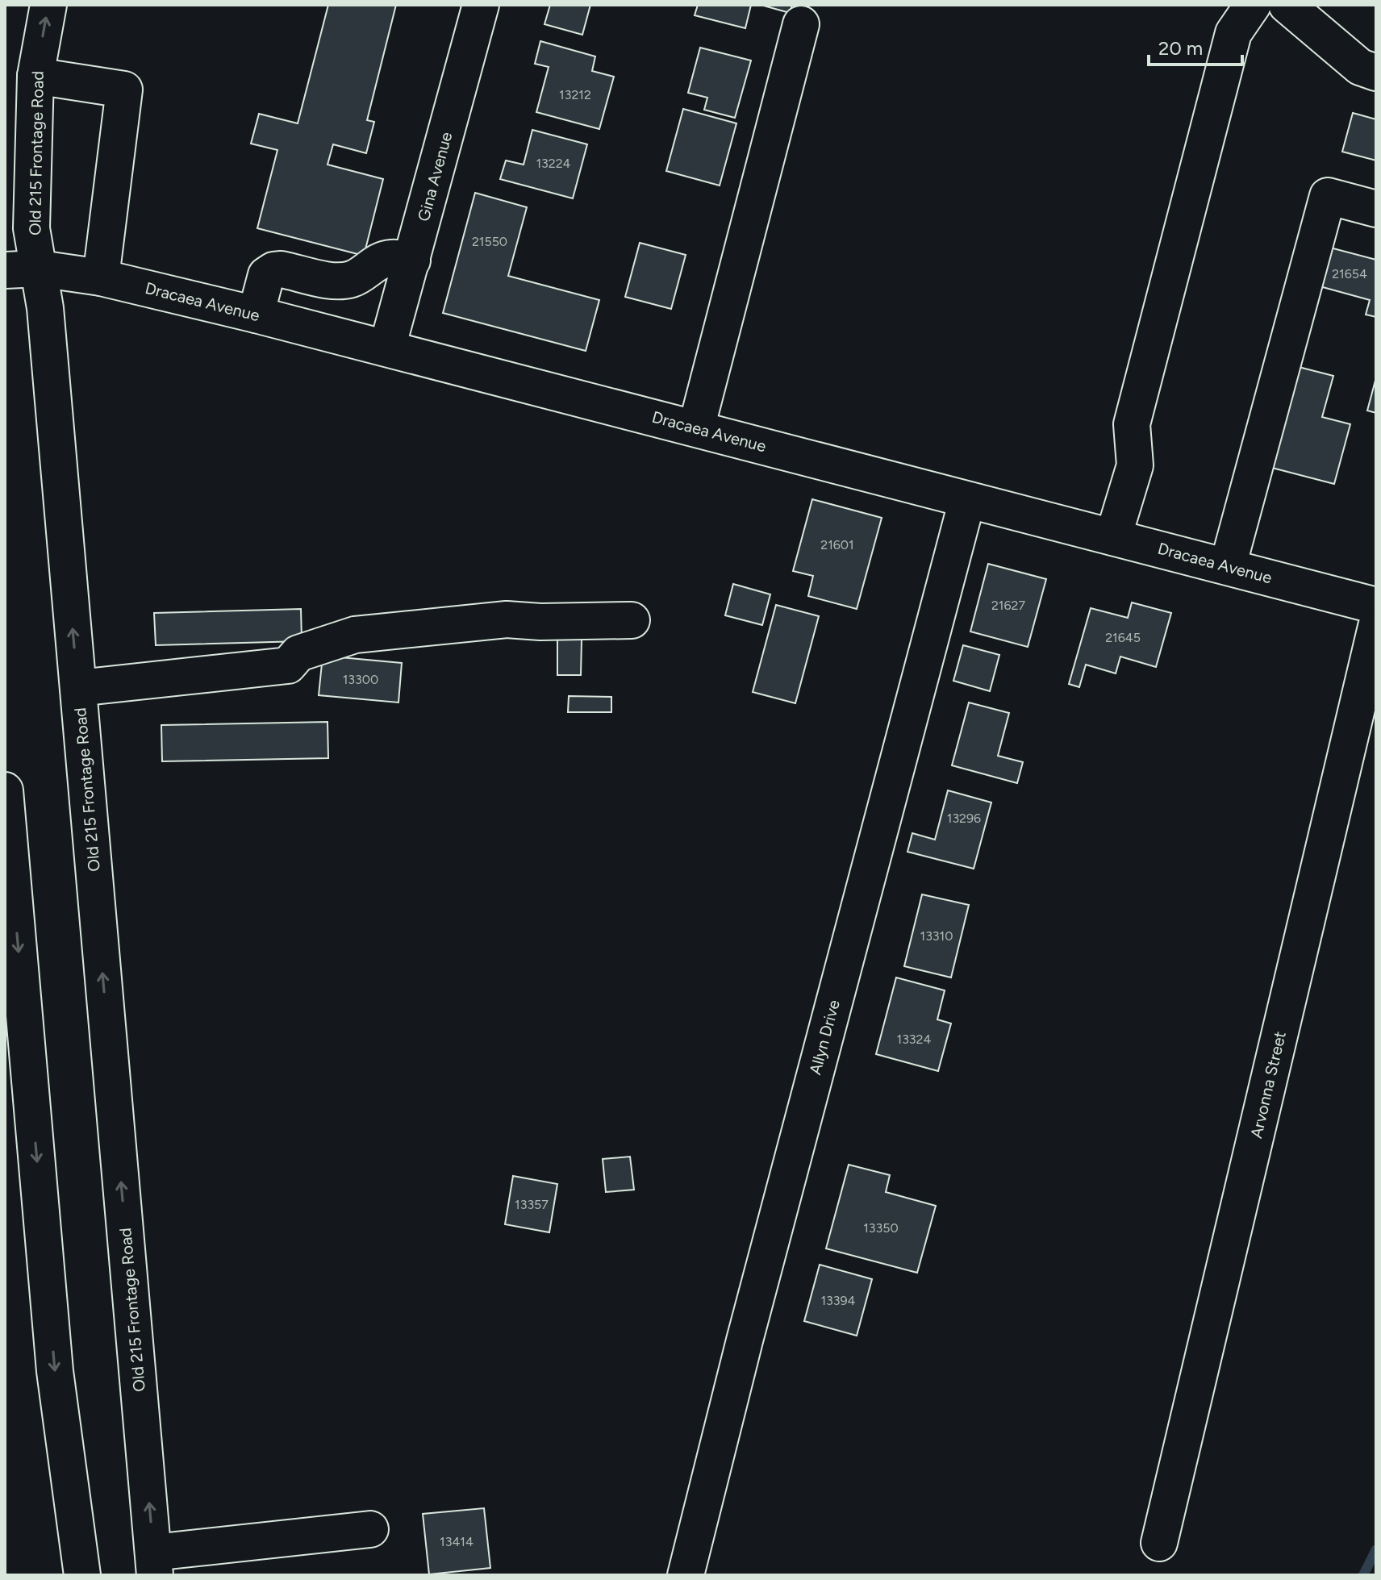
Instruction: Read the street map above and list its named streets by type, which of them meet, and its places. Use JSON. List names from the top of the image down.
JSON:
{
  "streets": {
    "street": [
      "Old 215 Frontage Road",
      "Gina Avenue",
      "Dracaea Avenue",
      "Allyn Drive",
      "Arvonna Street"
    ]
  },
  "crossings": [
    ["Old 215 Frontage Road", "Dracaea Avenue"],
    ["Gina Avenue", "Dracaea Avenue"],
    ["Dracaea Avenue", "Allyn Drive"]
  ],
  "house_numbers": [
    "13212",
    "13224",
    "21550",
    "21654",
    "21601",
    "21627",
    "21645",
    "13300",
    "13296",
    "13310",
    "13324",
    "13357",
    "13350",
    "13394",
    "13414"
  ],
  "scale_bar": "20 m"
}
